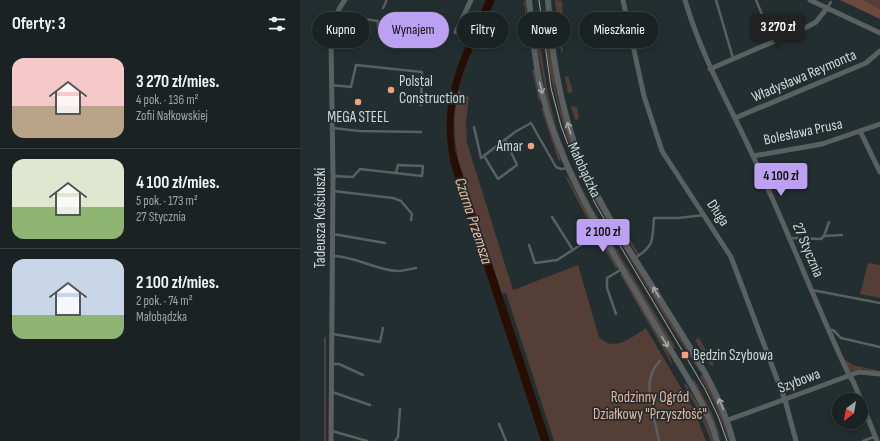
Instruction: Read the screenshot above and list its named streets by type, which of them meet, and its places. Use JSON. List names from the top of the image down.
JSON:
{
  "streets": {
    "street": [
      "Władysława Reymonta",
      "Bolesława Prusa",
      "Małobądzka",
      "Długa",
      "Tadeusza Kościuszki",
      "27 Stycznia",
      "Szybowa"
    ]
  },
  "crossings": [
    ["Władysława Reymonta", "27 Stycznia"],
    ["Bolesława Prusa", "27 Stycznia"],
    ["Małobądzka", "Szybowa"],
    ["Długa", "Szybowa"],
    ["27 Stycznia", "Szybowa"]
  ],
  "water": ["Czarna Przemsza"],
  "parks": ["Rodzinny Ogród Działkowy \"Przyszłość\""],
  "places": {
    "other": ["Polstal Construction", "MEGA STEEL", "Amar"],
    "transit": ["Będzin Szybowa"]
  },
  "north": "bottom left",
  "page": {
    "heading": "Oferty: 3",
    "chip": [
      "Kupno",
      "Wynajem",
      "Filtry",
      "Nowe",
      "Mieszkanie"
    ],
    "price": ["3 270 zł", "4 100 zł", "2 100 zł"],
    "list": [
      {
        "name": "3 270 zł/mies.",
        "note": "4 pok. · 136 m² · Zofii Nałkowskiej"
      },
      {
        "name": "4 100 zł/mies.",
        "note": "5 pok. · 173 m² · 27 Stycznia"
      },
      {
        "name": "2 100 zł/mies.",
        "note": "2 pok. · 74 m² · Małobądzka"
      }
    ]
  }
}
